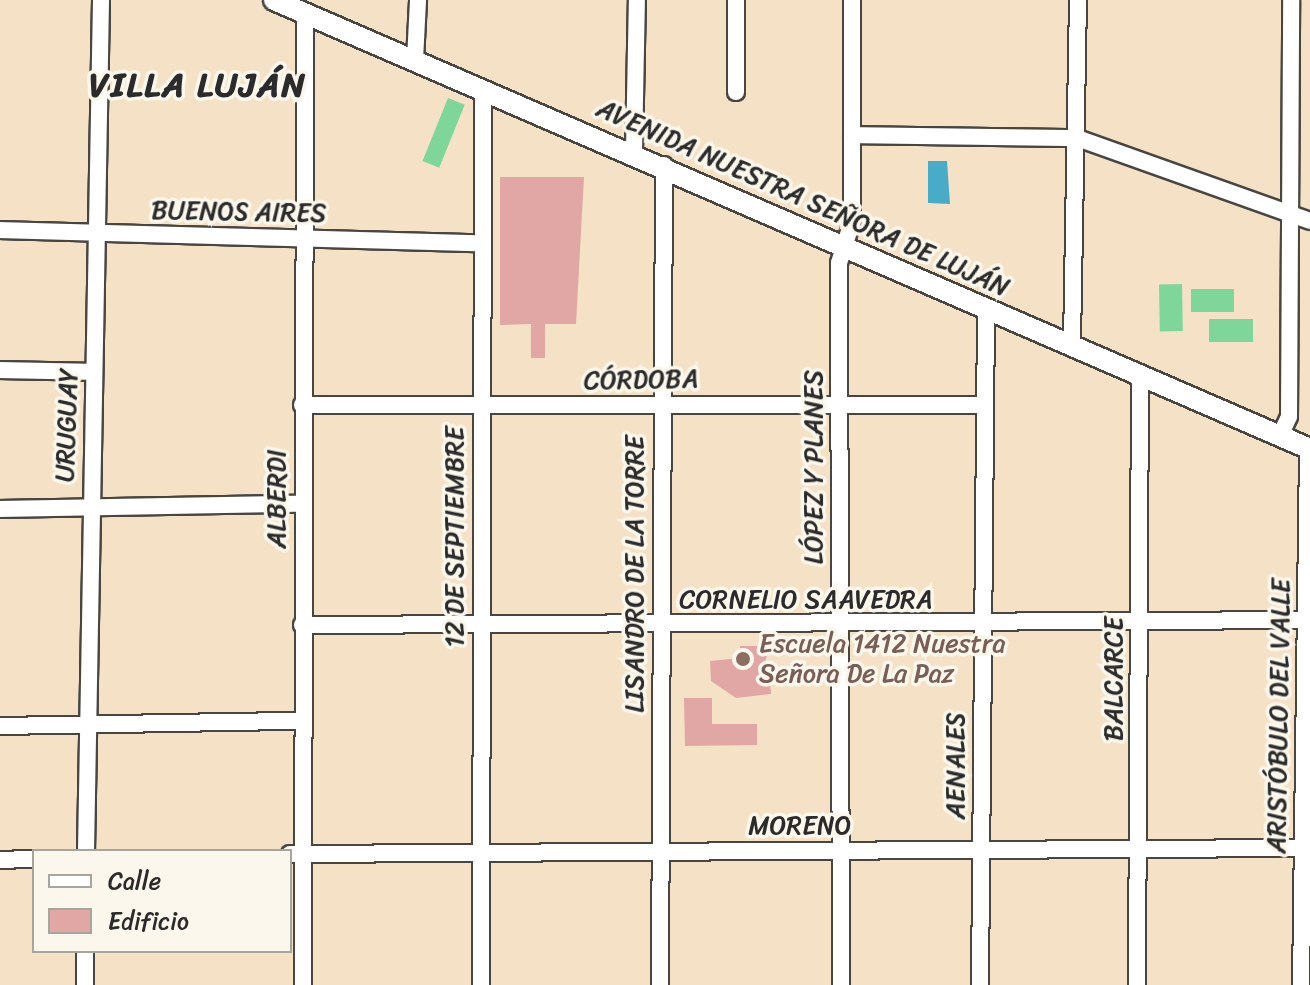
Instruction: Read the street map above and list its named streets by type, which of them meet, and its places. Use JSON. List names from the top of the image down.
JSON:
{
  "streets": {
    "main road": ["AVENIDA NUESTRA SEÑORA DE LUJÁN"],
    "street": [
      "BUENOS AIRES",
      "CÓRDOBA",
      "URUGUAY",
      "LÓPEZ Y PLANES",
      "ALBERDI",
      "12 DE SEPTIEMBRE",
      "LISANDRO DE LA TORRE",
      "CORNELIO SAAVEDRA",
      "BALCARCE",
      "ARISTÓBULO DEL VALLE",
      "AENALES",
      "MORENO"
    ]
  },
  "crossings": [
    ["AVENIDA NUESTRA SEÑORA DE LUJÁN", "LÓPEZ Y PLANES"],
    ["AVENIDA NUESTRA SEÑORA DE LUJÁN", "ALBERDI"],
    ["AVENIDA NUESTRA SEÑORA DE LUJÁN", "12 DE SEPTIEMBRE"],
    ["AVENIDA NUESTRA SEÑORA DE LUJÁN", "LISANDRO DE LA TORRE"],
    ["AVENIDA NUESTRA SEÑORA DE LUJÁN", "BALCARCE"],
    ["AVENIDA NUESTRA SEÑORA DE LUJÁN", "ARISTÓBULO DEL VALLE"],
    ["AVENIDA NUESTRA SEÑORA DE LUJÁN", "AENALES"],
    ["BUENOS AIRES", "URUGUAY"],
    ["BUENOS AIRES", "ALBERDI"],
    ["BUENOS AIRES", "12 DE SEPTIEMBRE"],
    ["CÓRDOBA", "LÓPEZ Y PLANES"],
    ["CÓRDOBA", "ALBERDI"],
    ["CÓRDOBA", "12 DE SEPTIEMBRE"],
    ["CÓRDOBA", "LISANDRO DE LA TORRE"],
    ["CÓRDOBA", "AENALES"],
    ["LÓPEZ Y PLANES", "CORNELIO SAAVEDRA"],
    ["LÓPEZ Y PLANES", "MORENO"],
    ["ALBERDI", "CORNELIO SAAVEDRA"],
    ["ALBERDI", "MORENO"],
    ["12 DE SEPTIEMBRE", "CORNELIO SAAVEDRA"],
    ["12 DE SEPTIEMBRE", "MORENO"],
    ["LISANDRO DE LA TORRE", "CORNELIO SAAVEDRA"],
    ["LISANDRO DE LA TORRE", "MORENO"],
    ["CORNELIO SAAVEDRA", "BALCARCE"],
    ["CORNELIO SAAVEDRA", "ARISTÓBULO DEL VALLE"],
    ["CORNELIO SAAVEDRA", "AENALES"],
    ["BALCARCE", "MORENO"],
    ["ARISTÓBULO DEL VALLE", "MORENO"],
    ["AENALES", "MORENO"]
  ],
  "districts": ["VILLA LUJÁN"],
  "places": ["Escuela 1412 Nuestra Señora De La Paz"],
  "legend": ["Calle", "Edificio"]
}
